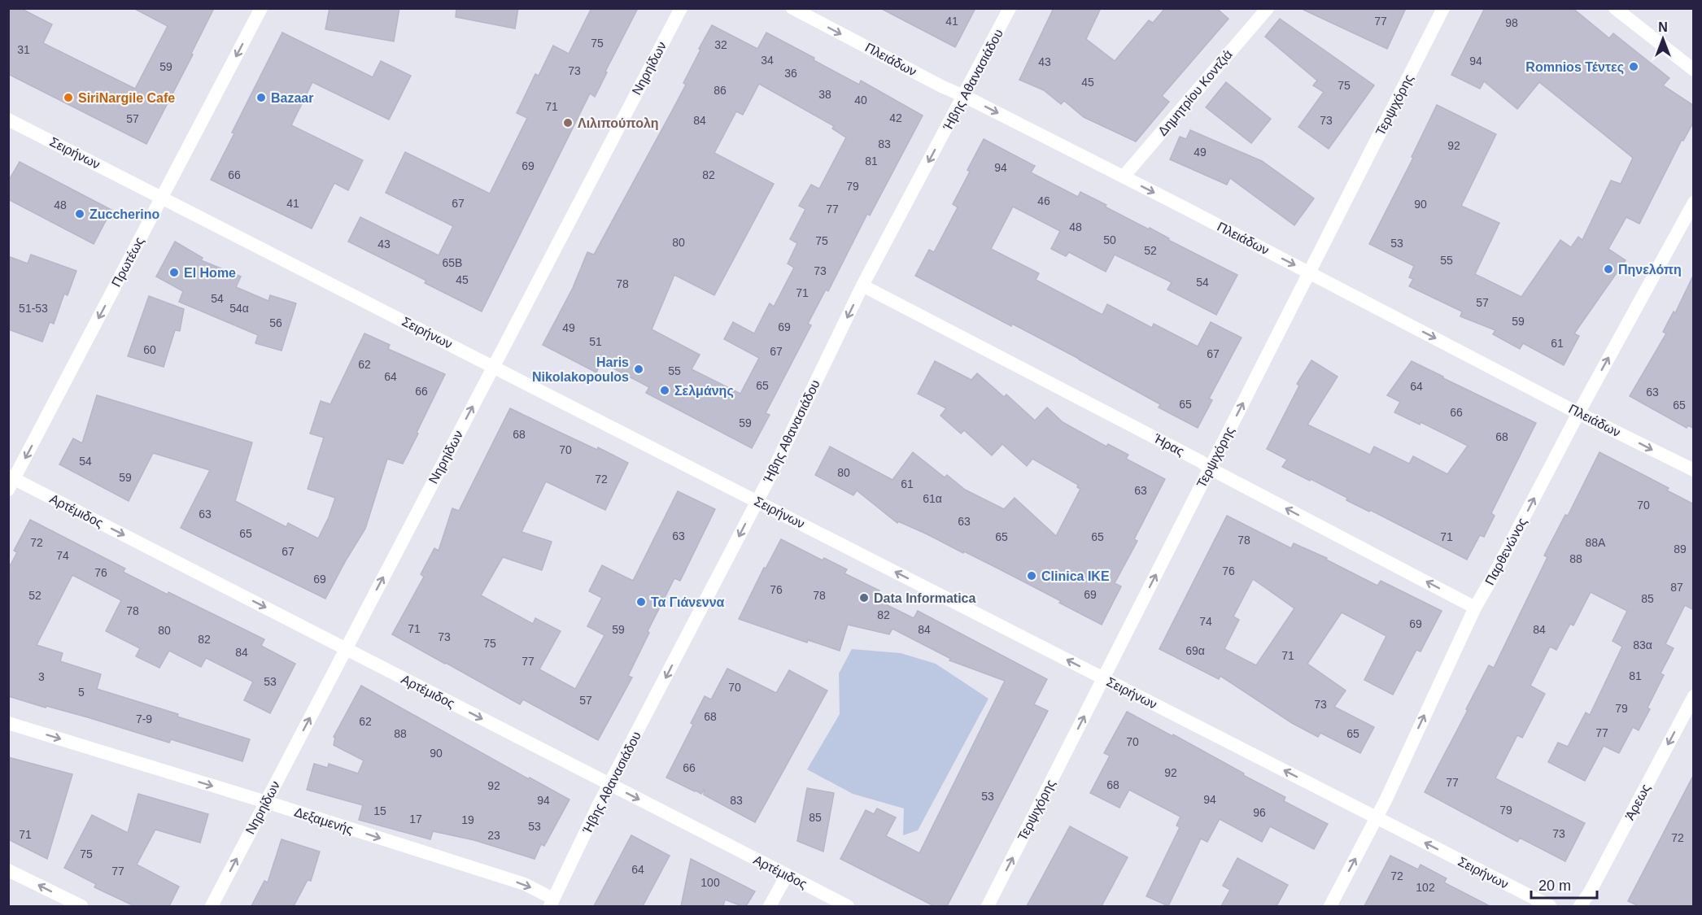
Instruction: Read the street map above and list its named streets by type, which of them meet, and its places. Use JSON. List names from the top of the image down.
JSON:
{
  "streets": {
    "street": [
      "Πλειάδων",
      "Νηρηίδων",
      "Ήβης Αθανασιάδου",
      "Δημητρίου Κοντζιά",
      "Τερψιχόρης",
      "Σειρήνων",
      "Πρωτέως",
      "Ήρας",
      "Αρτέμιδος",
      "Παρθενώνος",
      "Άρεως",
      "Δεξαμενής"
    ]
  },
  "crossings": [
    ["Πλειάδων", "Ήβης Αθανασιάδου"],
    ["Πλειάδων", "Δημητρίου Κοντζιά"],
    ["Πλειάδων", "Τερψιχόρης"],
    ["Πλειάδων", "Παρθενώνος"],
    ["Νηρηίδων", "Σειρήνων"],
    ["Νηρηίδων", "Αρτέμιδος"],
    ["Νηρηίδων", "Δεξαμενής"],
    ["Ήβης Αθανασιάδου", "Σειρήνων"],
    ["Ήβης Αθανασιάδου", "Ήρας"],
    ["Ήβης Αθανασιάδου", "Αρτέμιδος"],
    ["Ήβης Αθανασιάδου", "Δεξαμενής"],
    ["Τερψιχόρης", "Σειρήνων"],
    ["Τερψιχόρης", "Ήρας"],
    ["Σειρήνων", "Πρωτέως"],
    ["Σειρήνων", "Παρθενώνος"],
    ["Πρωτέως", "Αρτέμιδος"],
    ["Ήρας", "Παρθενώνος"]
  ],
  "one_way": [
    "Πλειάδων",
    "Νηρηίδων",
    "Ήβης Αθανασιάδου",
    "Τερψιχόρης",
    "Σειρήνων",
    "Πρωτέως",
    "Ήρας",
    "Αρτέμιδος",
    "Παρθενώνος",
    "Άρεως",
    "Δεξαμενής"
  ],
  "places": [
    "Romnios Τέντες",
    "SiriNargile Cafe",
    "Bazaar",
    "Λιλιπούπολη",
    "Zuccherino",
    "Πηνελόπη",
    "El Home",
    "Haris Nikolakopoulos",
    "Σελμάνης",
    "Clinica ΙΚΕ",
    "Data Informatica",
    "Τα Γιάνεννα"
  ],
  "house_numbers": [
    "41",
    "77",
    "98",
    "75",
    "32",
    "31",
    "34",
    "94",
    "43",
    "59",
    "73",
    "36",
    "45",
    "75",
    "86",
    "38",
    "40",
    "71",
    "42",
    "57",
    "84",
    "73",
    "83",
    "92",
    "49",
    "81",
    "69",
    "94",
    "66",
    "82",
    "79",
    "46",
    "41",
    "67",
    "90",
    "48",
    "77",
    "48",
    "50",
    "75",
    "80",
    "53",
    "43",
    "52",
    "55",
    "65Β",
    "73",
    "45",
    "54",
    "78",
    "71",
    "54",
    "57",
    "51-53",
    "54α",
    "59",
    "56",
    "69",
    "49",
    "51",
    "61",
    "60",
    "67",
    "67",
    "62",
    "55",
    "64",
    "65",
    "64",
    "66",
    "63",
    "65",
    "65",
    "66",
    "59",
    "68",
    "68",
    "70",
    "54",
    "80",
    "59",
    "72",
    "61",
    "63",
    "61α",
    "70",
    "63",
    "63",
    "65",
    "63",
    "65",
    "65",
    "71",
    "78",
    "72",
    "88Α",
    "89",
    "67",
    "74",
    "88",
    "76",
    "76",
    "69",
    "87",
    "76",
    "69",
    "52",
    "78",
    "85",
    "78",
    "82",
    "74",
    "69",
    "71",
    "59",
    "84",
    "84",
    "80",
    "73",
    "82",
    "75",
    "83α",
    "69α",
    "84",
    "71",
    "77",
    "81",
    "3",
    "53",
    "70",
    "5",
    "57",
    "73",
    "79",
    "68",
    "7-9",
    "62",
    "77",
    "88",
    "65",
    "70",
    "90",
    "66",
    "92",
    "77",
    "68",
    "92",
    "53",
    "94",
    "94",
    "83",
    "79",
    "15",
    "96",
    "85",
    "17",
    "19",
    "53",
    "73",
    "71",
    "23",
    "72",
    "75",
    "64",
    "77",
    "72",
    "100",
    "102"
  ],
  "scale_bar": "20 m",
  "north": "top"
}
